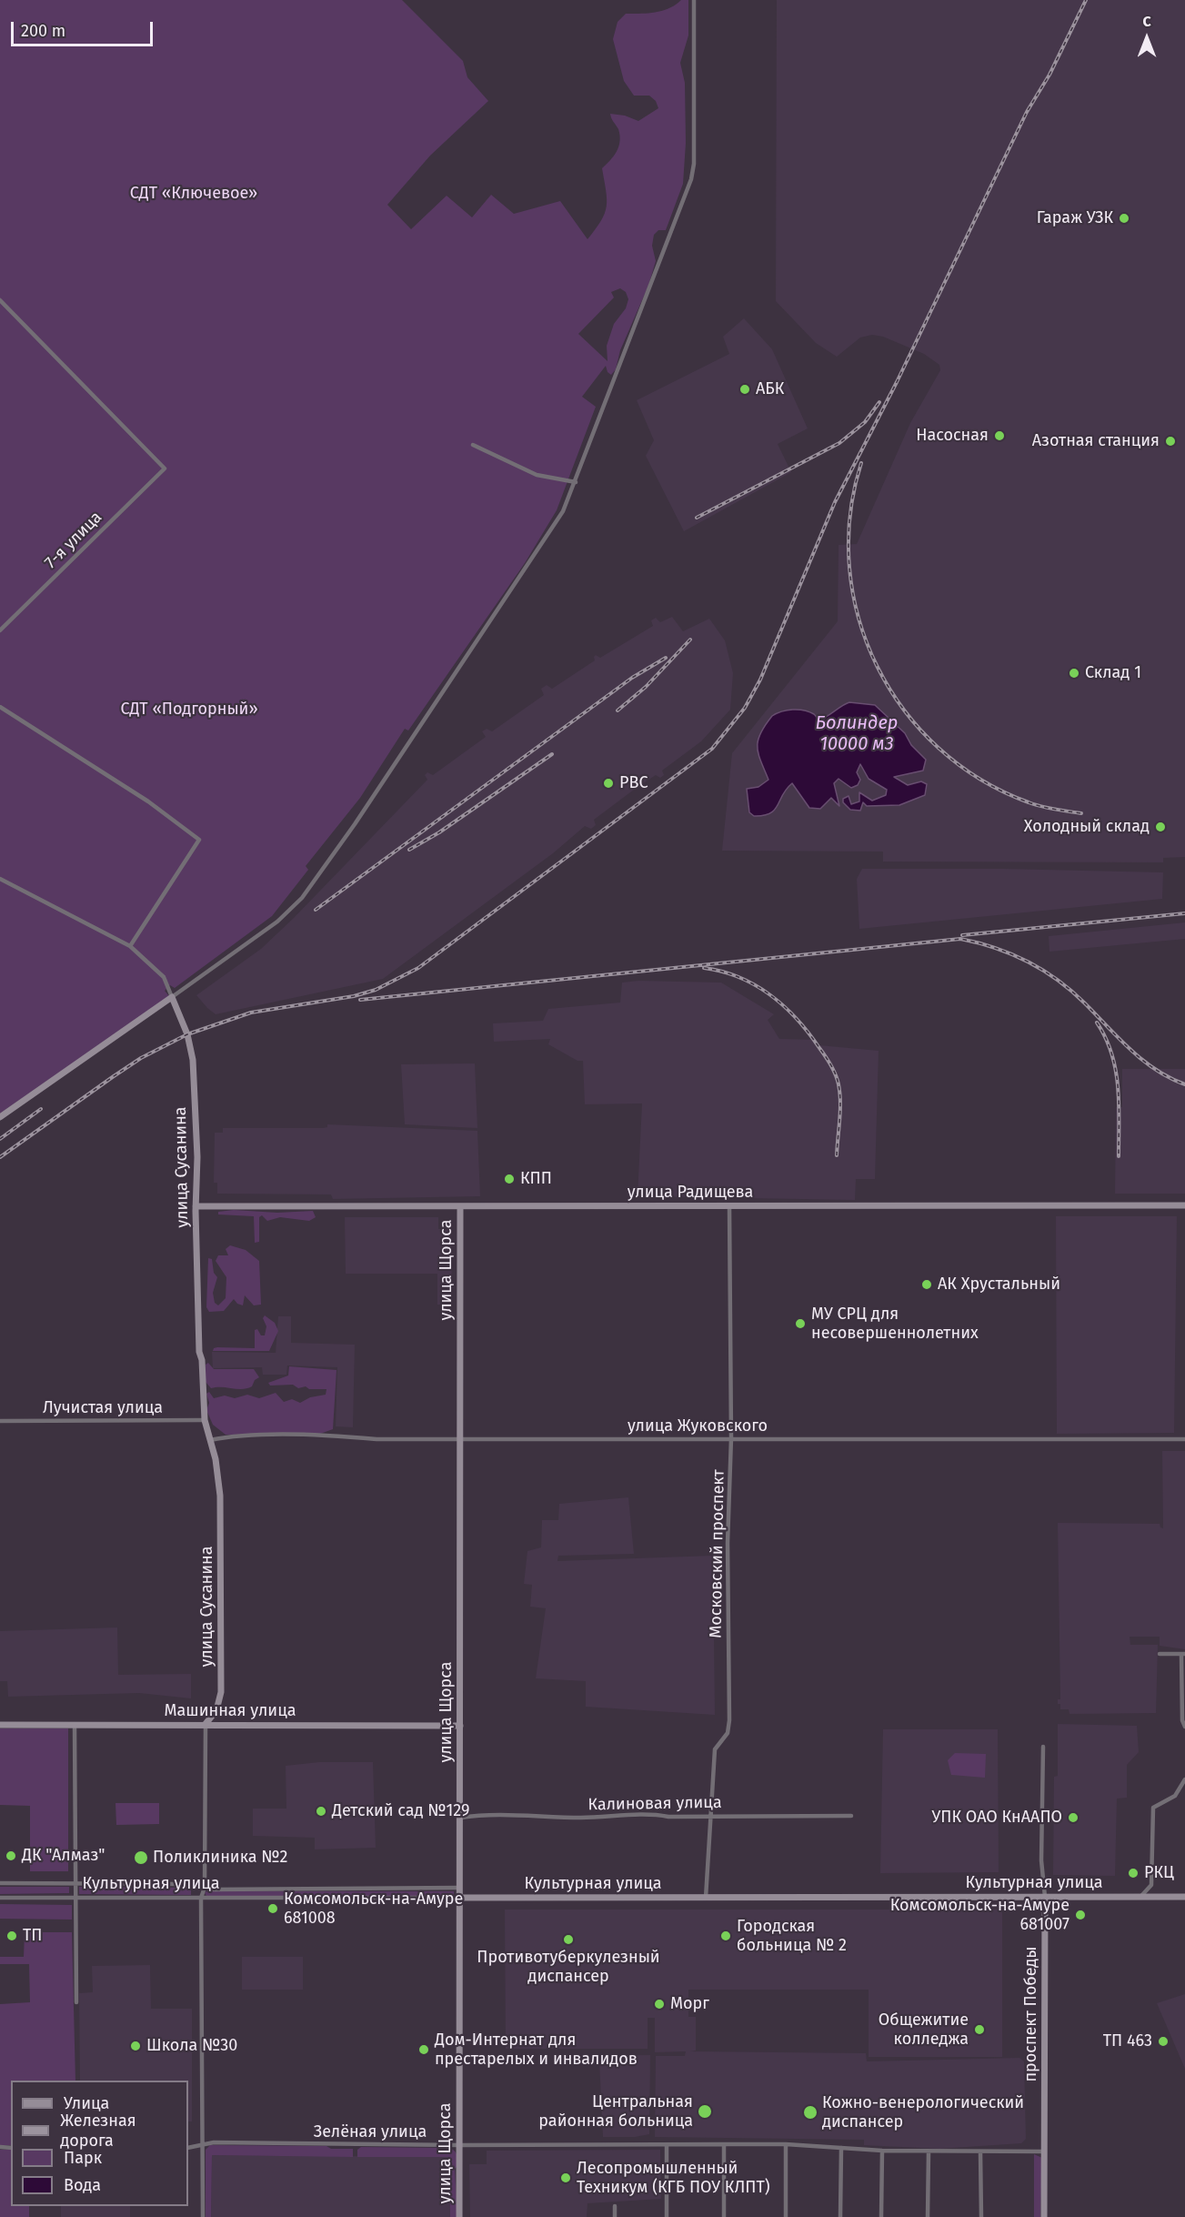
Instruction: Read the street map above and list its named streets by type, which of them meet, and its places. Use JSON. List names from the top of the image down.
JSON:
{
  "streets": {
    "street": [
      "7-я улица",
      "улица Сусанина",
      "улица Радищева",
      "улица Щорса",
      "Лучистая улица",
      "улица Жуковского",
      "Московский проспект",
      "Машинная улица",
      "Калиновая улица",
      "Культурная улица",
      "проспект Победы",
      "Зелёная улица"
    ]
  },
  "crossings": [
    ["улица Сусанина", "улица Радищева"],
    ["улица Сусанина", "Лучистая улица"],
    ["улица Сусанина", "улица Жуковского"],
    ["улица Сусанина", "Машинная улица"],
    ["улица Сусанина", "Культурная улица"],
    ["улица Сусанина", "Зелёная улица"],
    ["улица Радищева", "улица Щорса"],
    ["улица Радищева", "Московский проспект"],
    ["улица Щорса", "улица Жуковского"],
    ["улица Щорса", "Машинная улица"],
    ["улица Щорса", "Калиновая улица"],
    ["улица Щорса", "Культурная улица"],
    ["улица Щорса", "Зелёная улица"],
    ["улица Жуковского", "Московский проспект"],
    ["Московский проспект", "Калиновая улица"],
    ["Московский проспект", "Культурная улица"],
    ["Культурная улица", "проспект Победы"],
    ["проспект Победы", "Зелёная улица"]
  ],
  "water": ["Болиндер 10000 м3"],
  "parks": ["СДТ «Ключевое»", "СДТ «Подгорный»"],
  "places": [
    "Гараж УЗК",
    "АБК",
    "Насосная",
    "Азотная станция",
    "Склад 1",
    "РВС",
    "Холодный склад",
    "КПП",
    "АК Хрустальный",
    "МУ СРЦ для несовершеннолетних",
    "Детский сад №129",
    "УПК ОАО КнААПО",
    "ДК \"Алмаз\"",
    "Поликлиника №2",
    "РКЦ",
    "Комсомольск-на-Амуре 681008",
    "Комсомольск-на-Амуре 681007",
    "ТП",
    "Городская больница № 2",
    "Противотуберкулезный диспансер",
    "Морг",
    "Общежитие колледжа",
    "ТП 463",
    "Школа №30",
    "Дом-Интернат для престарелых и инвалидов",
    "Центральная районная больница",
    "Кожно-венерологический диспансер",
    "Лесопромышленный Техникум (КГБ ПОУ КЛПТ)"
  ],
  "legend": [
    "Улица",
    "Железная дорога",
    "Парк",
    "Вода"
  ],
  "scale_bar": "200 m",
  "north": "top"
}
